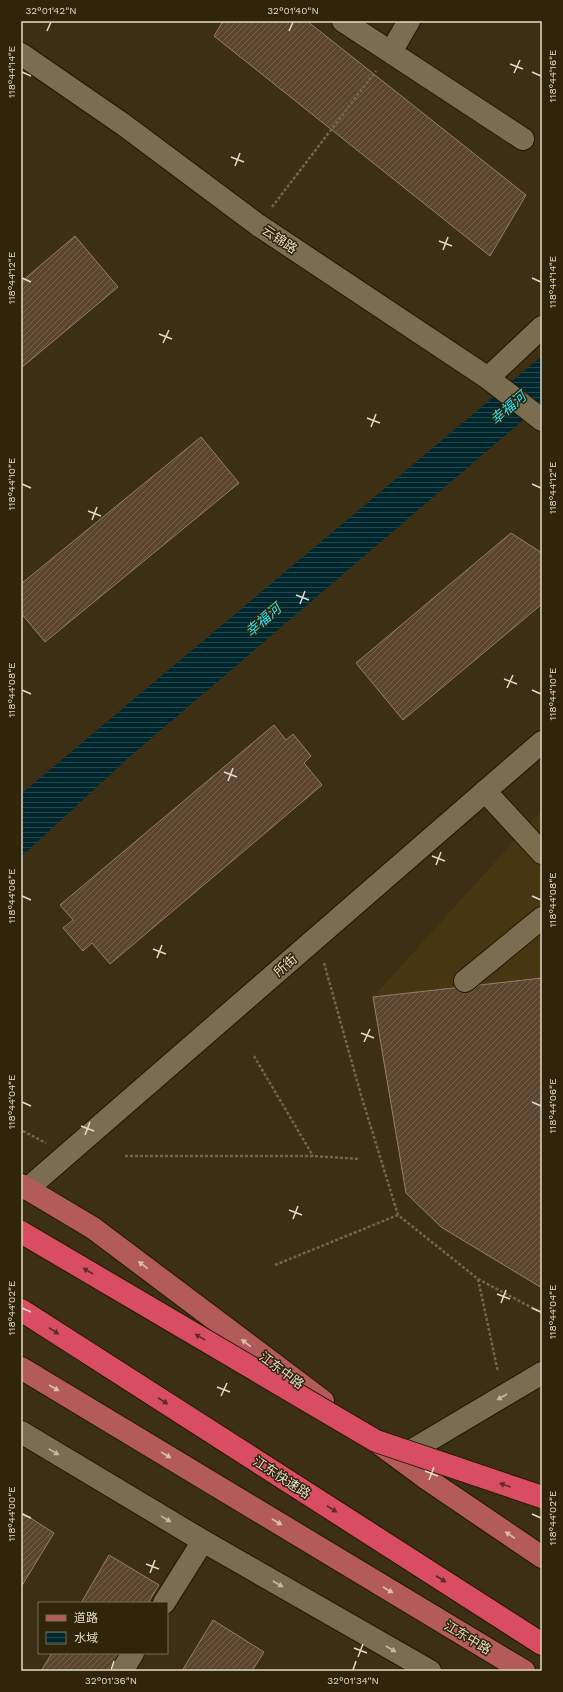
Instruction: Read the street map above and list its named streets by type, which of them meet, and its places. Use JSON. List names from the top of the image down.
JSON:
{
  "streets": {
    "highway": ["江东快速路"],
    "main road": ["江东中路"],
    "street": ["云锦路", "所街"]
  },
  "crossings": [
    ["所街", "江东中路"]
  ],
  "water": ["幸福河"],
  "legend": ["道路", "水域"],
  "coordinates": [
    "32°01'42\"N",
    "32°01'40\"N",
    "118°44'14\"E",
    "118°44'16\"E",
    "118°44'12\"E",
    "118°44'10\"E",
    "118°44'08\"E",
    "118°44'06\"E",
    "118°44'04\"E",
    "118°44'02\"E",
    "118°44'00\"E",
    "32°01'36\"N",
    "32°01'34\"N"
  ]
}
